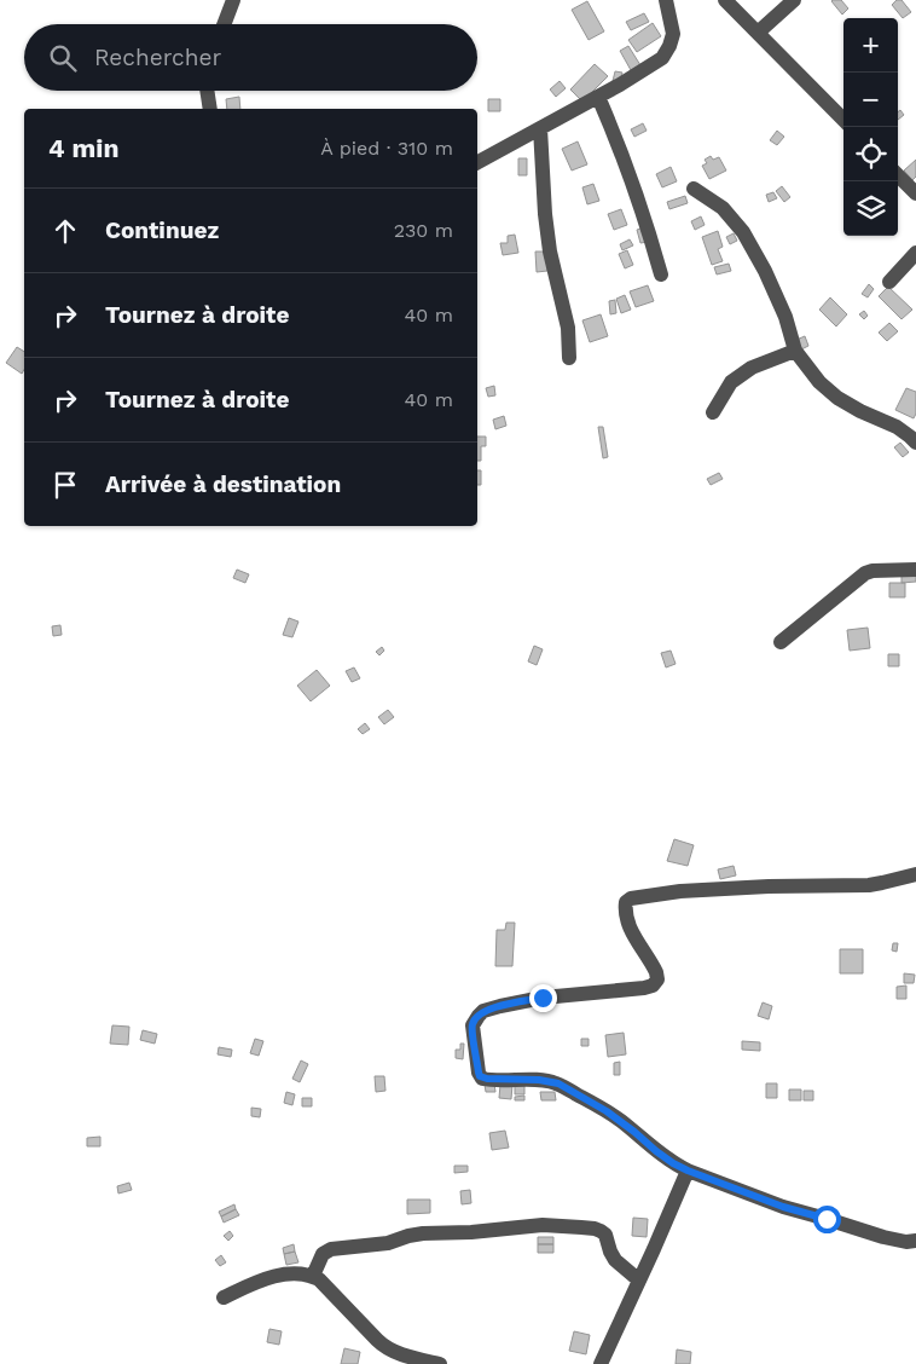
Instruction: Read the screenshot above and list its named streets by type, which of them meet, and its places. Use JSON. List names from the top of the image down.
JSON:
{
  "page": {
    "map_buttons": ["+", "−"],
    "search": "Rechercher",
    "heading": ["4 min", "À pied · 310 m"],
    "list": [
      ["Continuez", "230 m"],
      ["Tournez à droite", "40 m"],
      ["Tournez à droite", "40 m"],
      "Arrivée à destination"
    ]
  }
}
